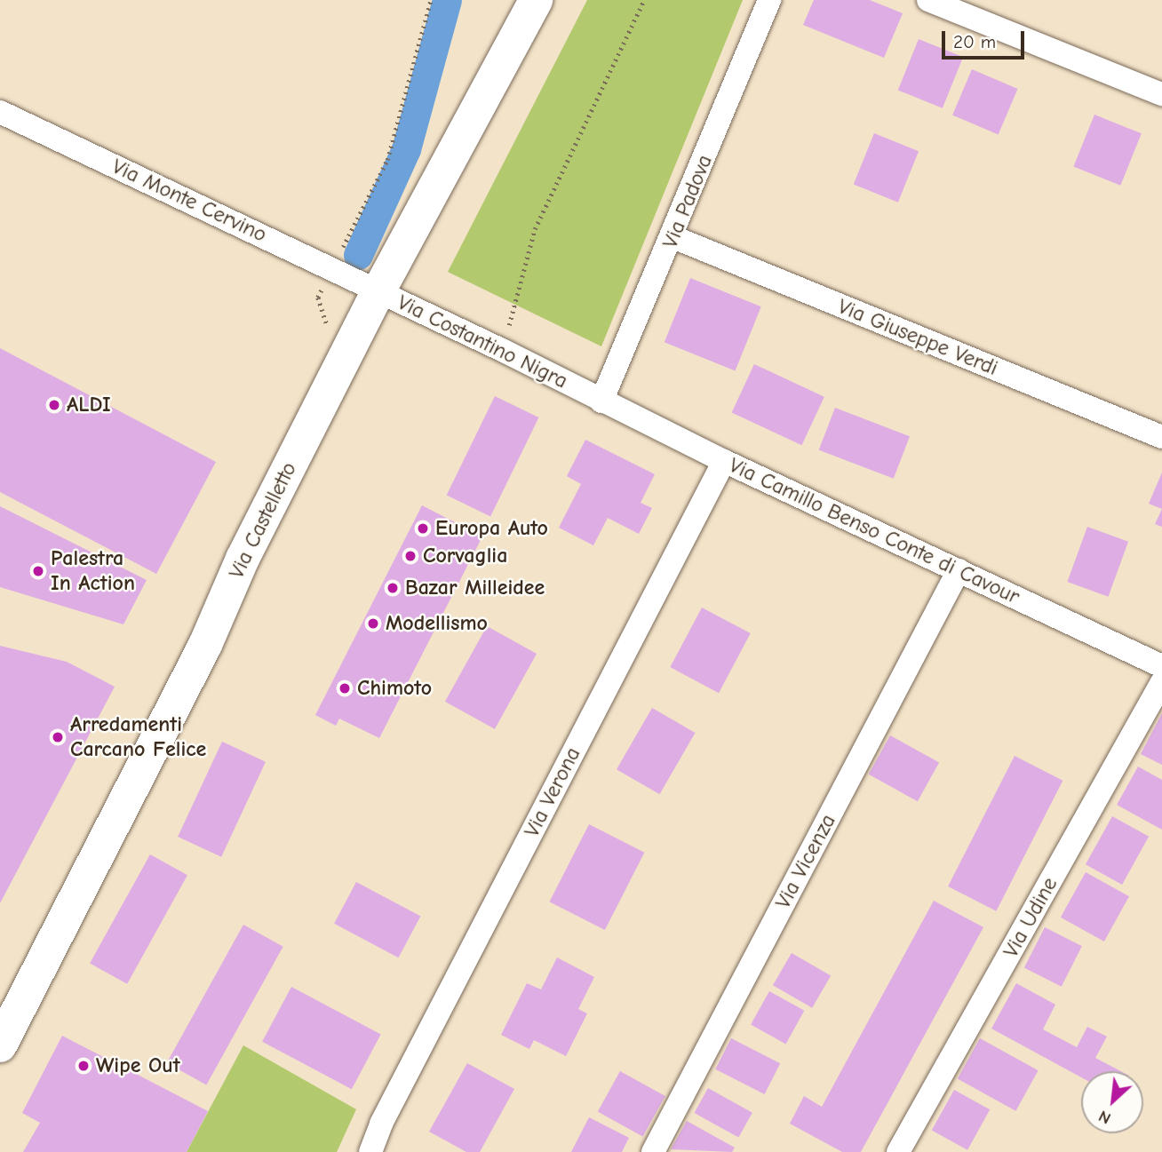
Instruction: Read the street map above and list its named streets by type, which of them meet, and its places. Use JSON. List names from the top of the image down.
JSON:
{
  "streets": {
    "main road": ["Via Castelletto"],
    "street": [
      "Via Monte Cervino",
      "Via Padova",
      "Via Giuseppe Verdi",
      "Via Costantino Nigra",
      "Via Camillo Benso Conte di Cavour",
      "Via Verona",
      "Via Vicenza",
      "Via Udine"
    ]
  },
  "crossings": [
    ["Via Monte Cervino", "Via Costantino Nigra"],
    ["Via Monte Cervino", "Via Castelletto"],
    ["Via Padova", "Via Giuseppe Verdi"],
    ["Via Padova", "Via Costantino Nigra"],
    ["Via Padova", "Via Camillo Benso Conte di Cavour"],
    ["Via Costantino Nigra", "Via Castelletto"],
    ["Via Costantino Nigra", "Via Camillo Benso Conte di Cavour"],
    ["Via Camillo Benso Conte di Cavour", "Via Verona"],
    ["Via Camillo Benso Conte di Cavour", "Via Vicenza"]
  ],
  "places": [
    "ALDI",
    "Europa Auto",
    "Corvaglia",
    "Palestra In Action",
    "Bazar Milleidee",
    "Modellismo",
    "Chimoto",
    "Arredamenti Carcano Felice",
    "Wipe Out"
  ],
  "scale_bar": "20 m",
  "north": "bottom left"
}
